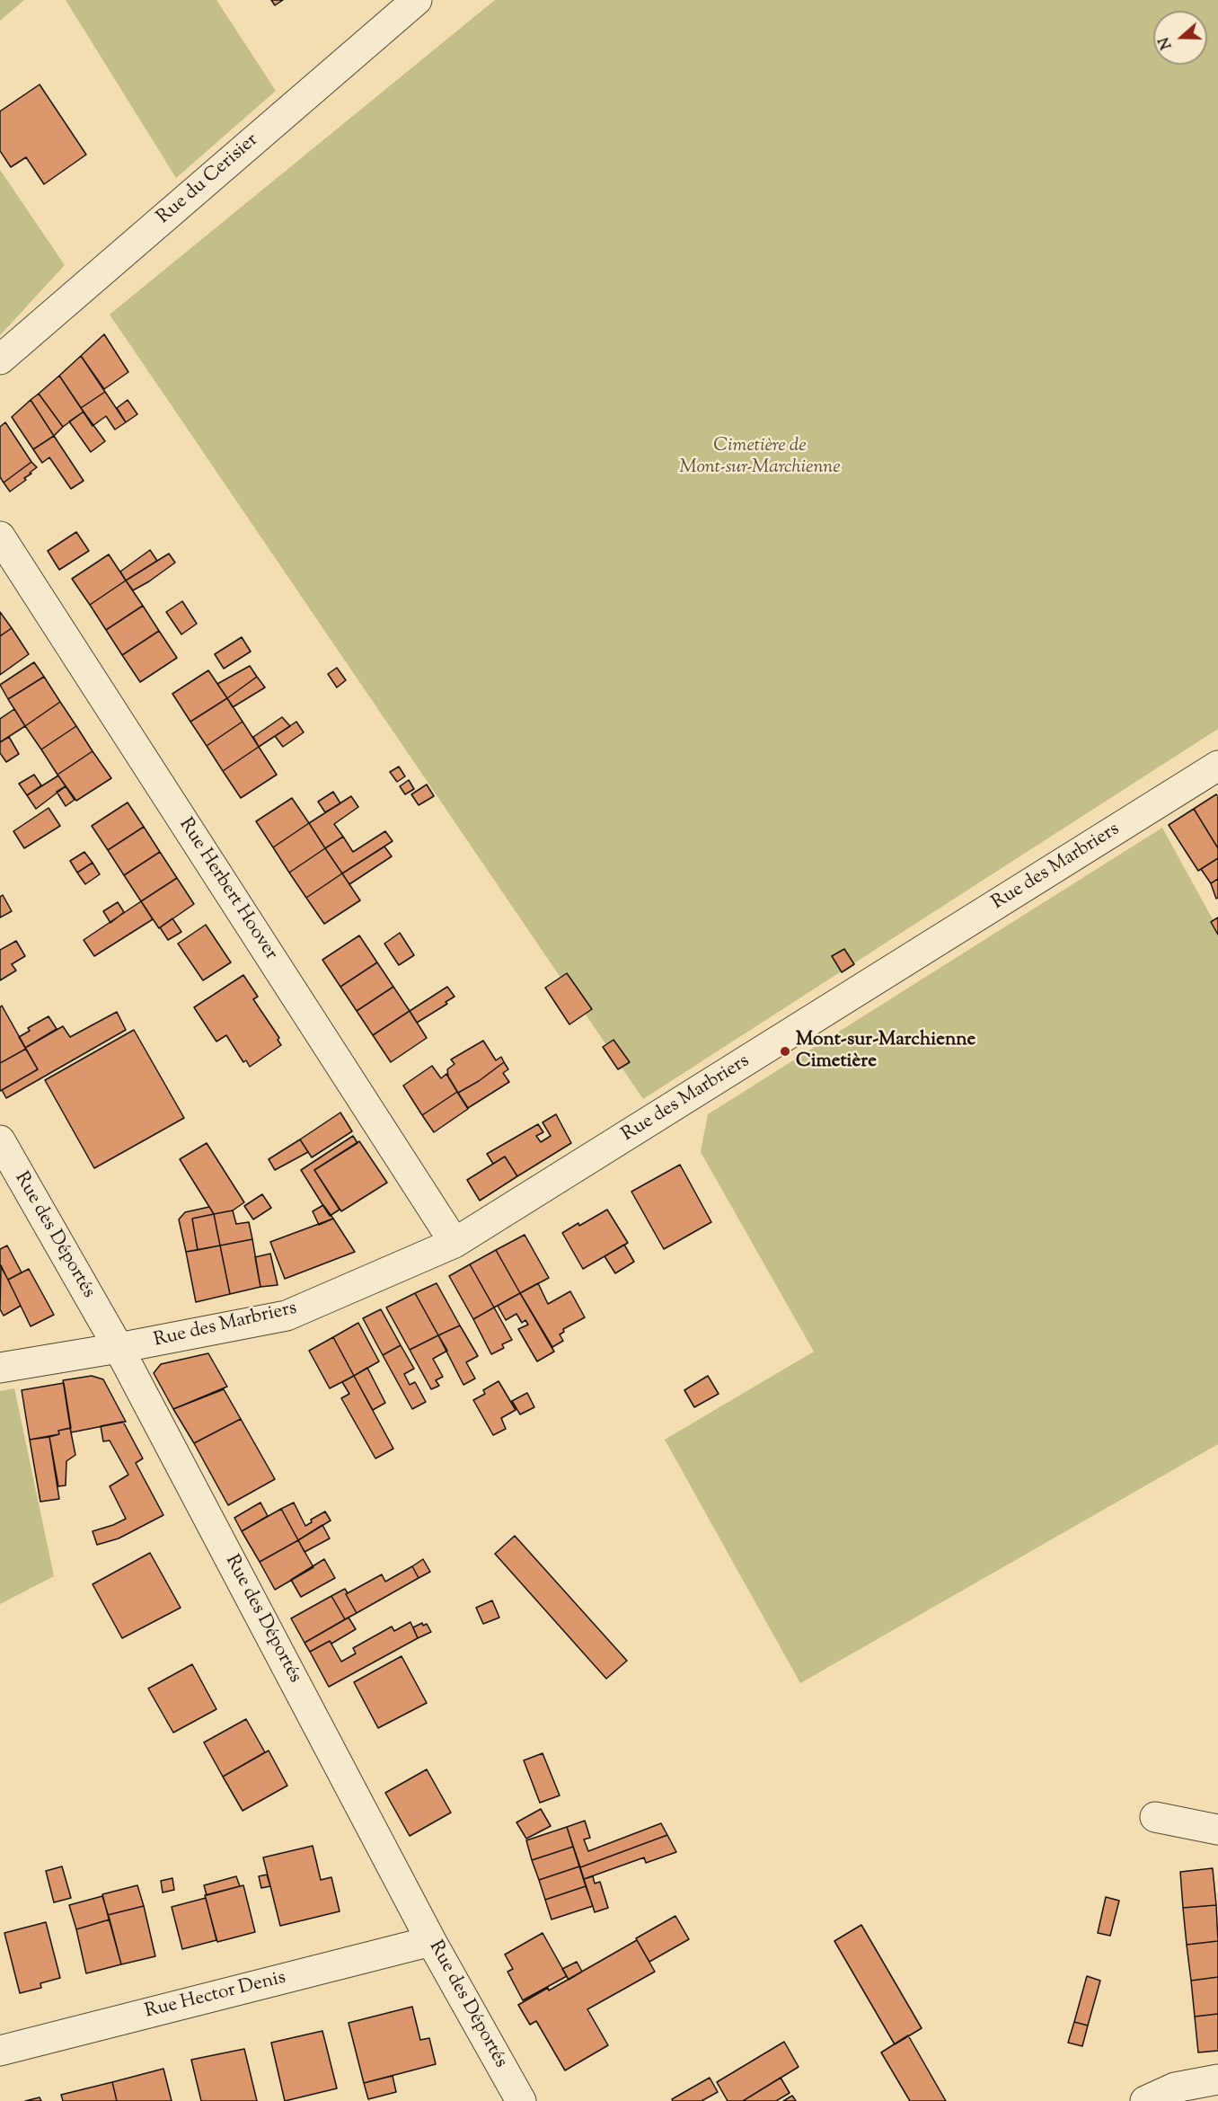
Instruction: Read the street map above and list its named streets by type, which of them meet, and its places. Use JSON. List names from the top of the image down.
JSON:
{
  "streets": {
    "street": [
      "Rue du Cerisier",
      "Rue des Marbriers",
      "Rue Herbert Hoover",
      "Rue des Déportés",
      "Rue Hector Denis"
    ]
  },
  "crossings": [
    ["Rue des Marbriers", "Rue Herbert Hoover"],
    ["Rue des Marbriers", "Rue des Déportés"],
    ["Rue des Déportés", "Rue Hector Denis"]
  ],
  "parks": ["Cimetière de Mont-sur-Marchienne"],
  "places": ["Mont-sur-Marchienne Cimetière"],
  "north": "left"
}
